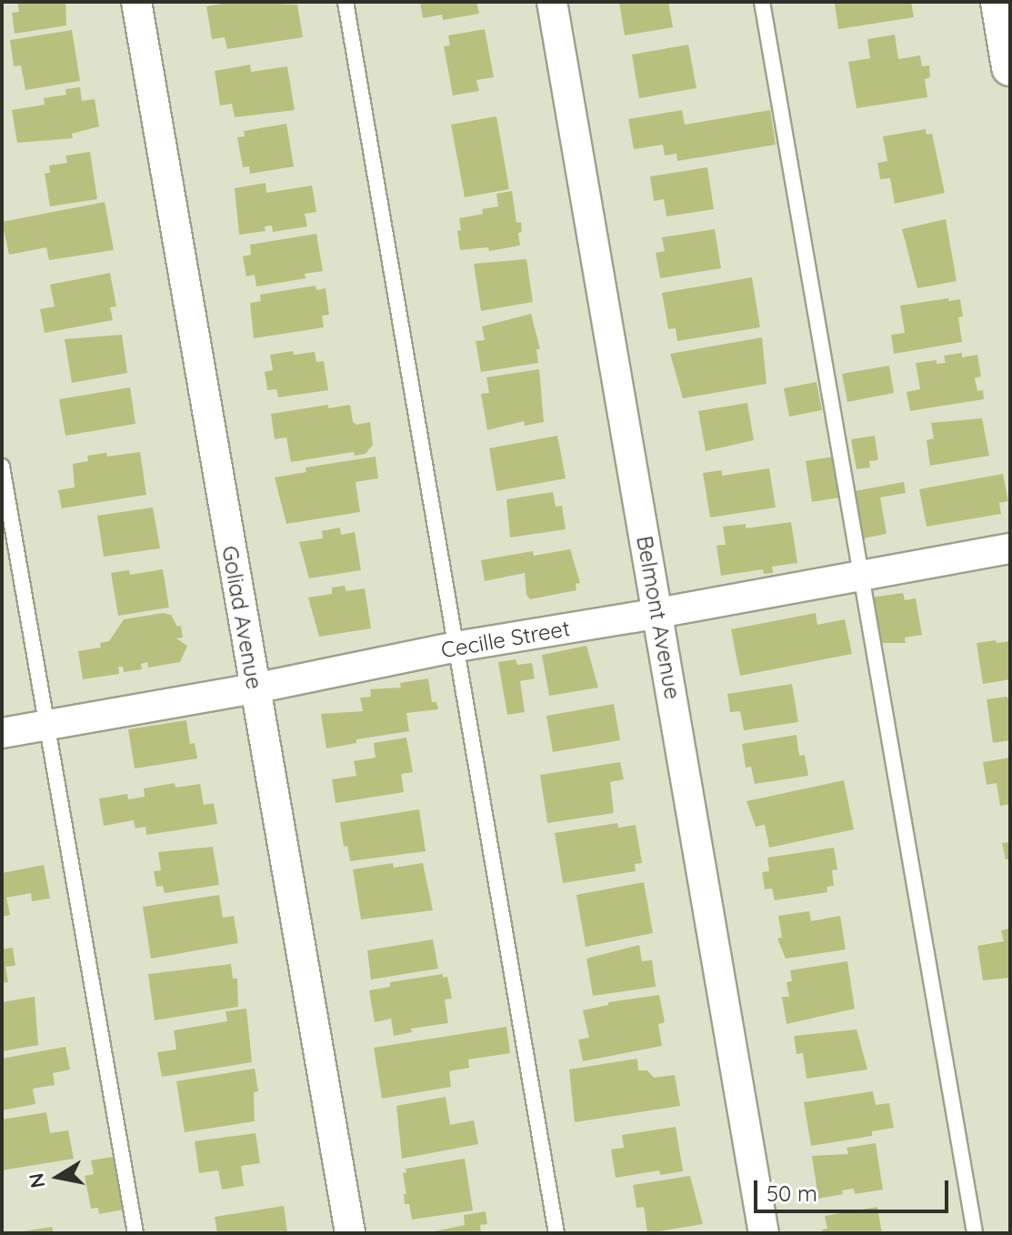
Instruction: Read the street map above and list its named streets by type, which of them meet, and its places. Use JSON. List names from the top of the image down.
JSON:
{
  "streets": {
    "street": ["Goliad Avenue", "Belmont Avenue", "Cecille Street"]
  },
  "crossings": [
    ["Goliad Avenue", "Cecille Street"],
    ["Belmont Avenue", "Cecille Street"]
  ],
  "scale_bar": "50 m",
  "north": "left"
}
